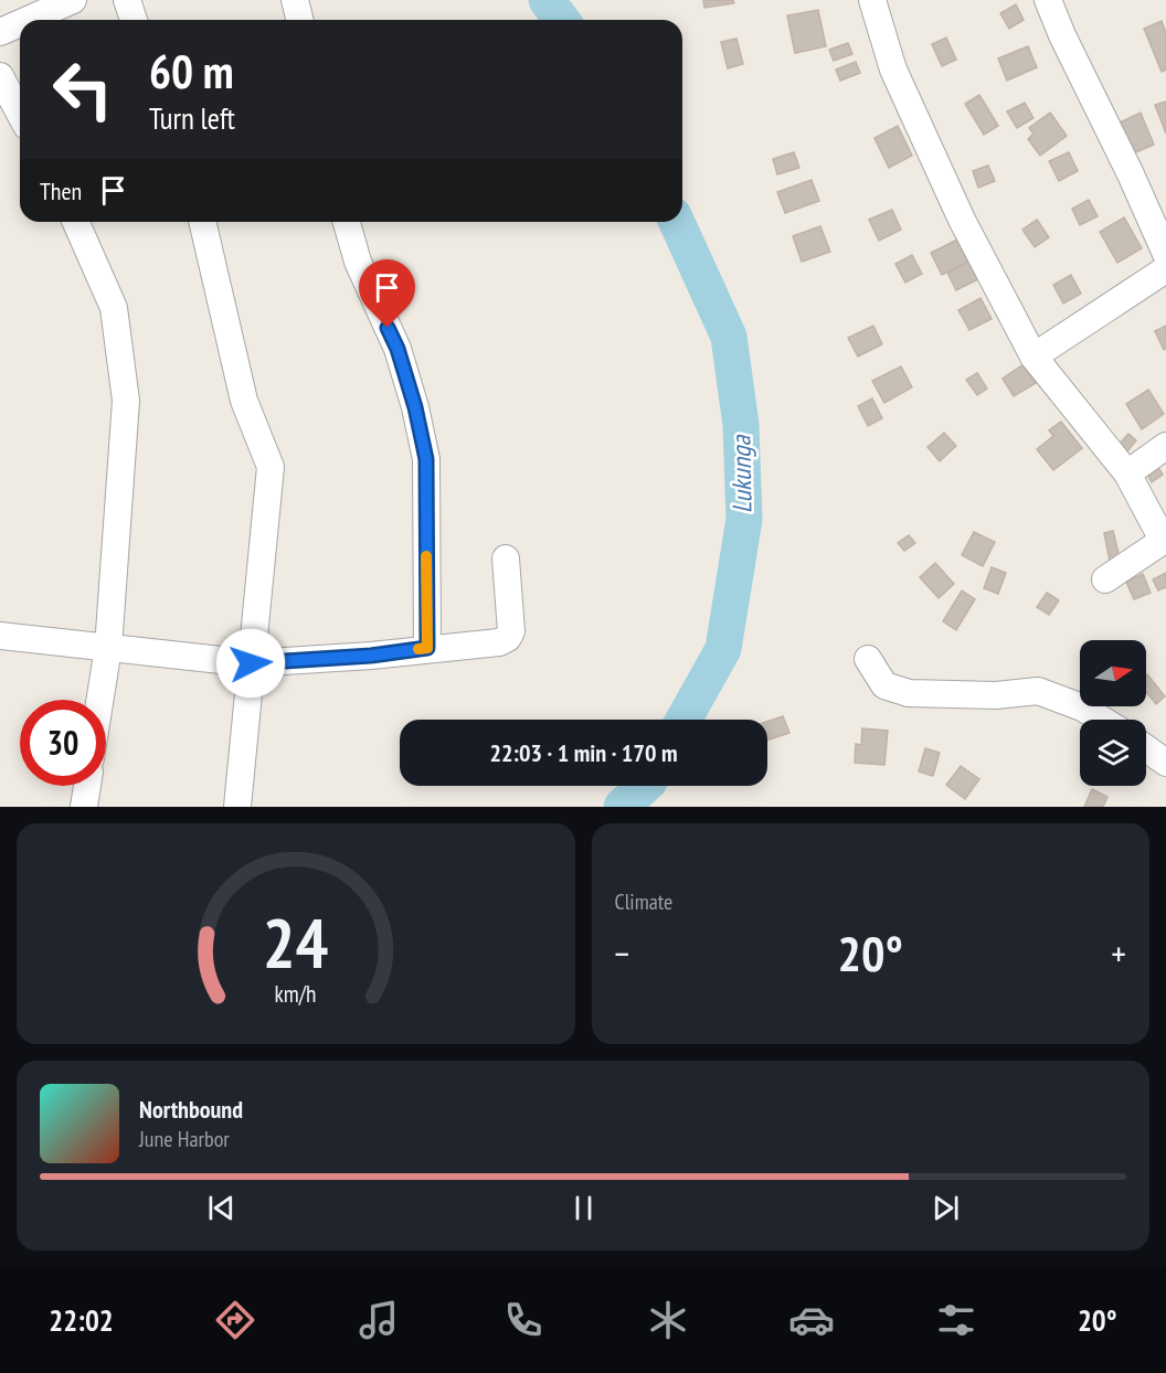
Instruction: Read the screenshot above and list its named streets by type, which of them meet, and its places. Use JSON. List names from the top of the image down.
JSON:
{
  "water": ["Lukunga"],
  "north": "right",
  "page": {
    "turn": ["60 m", "Turn left"],
    "then": "Then",
    "limit": "30",
    "trip": "22:03 · 1 min · 170 m",
    "tile": "Climate",
    "heat": ["−", "20°", "+"],
    "song": ["Northbound", "June Harbor"],
    "tabs": ["22:02", "20°"],
    "gauge": ["24", "km/h"]
  }
}
